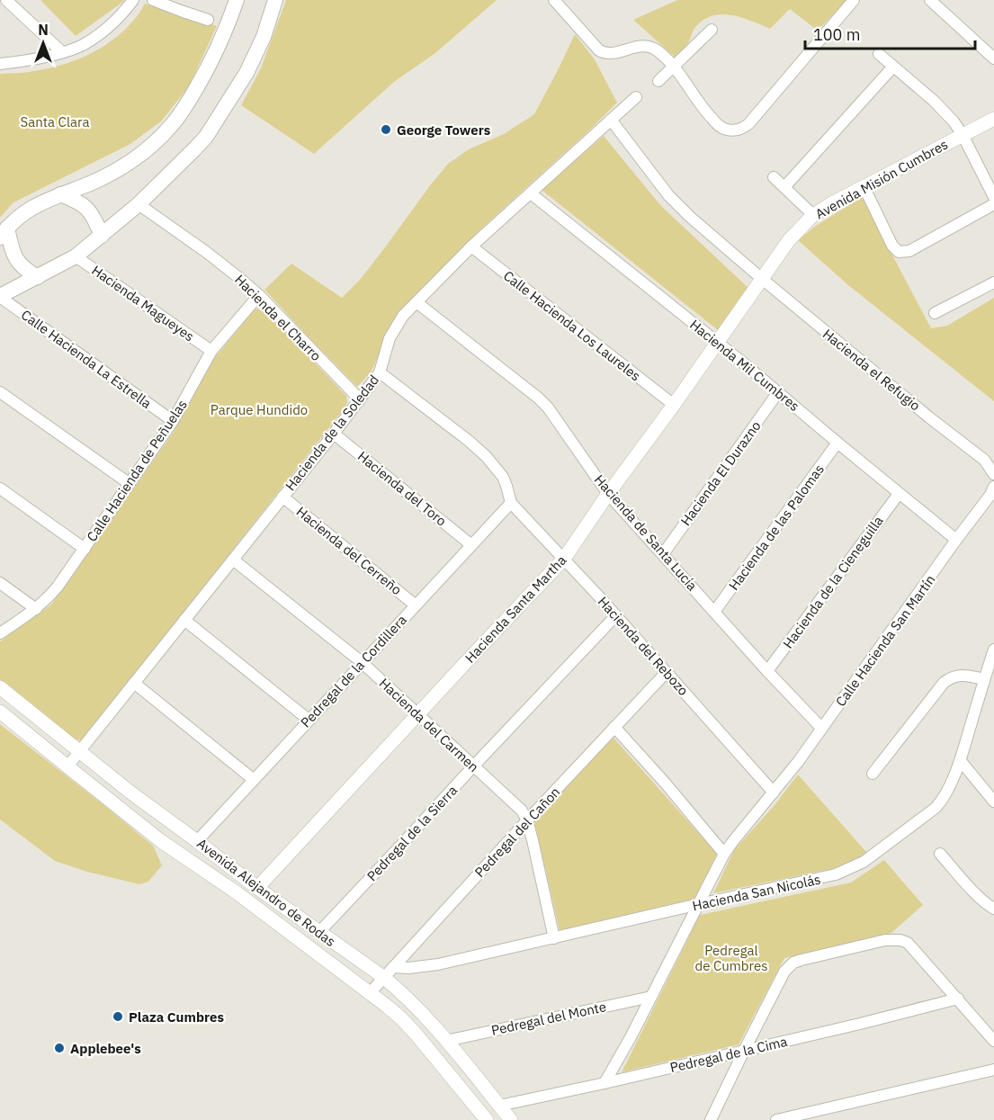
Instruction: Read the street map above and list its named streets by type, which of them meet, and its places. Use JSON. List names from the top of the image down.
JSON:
{
  "streets": {
    "street": [
      "Avenida Misión Cumbres",
      "Hacienda Magueyes",
      "Hacienda el Charro",
      "Calle Hacienda Los Laureles",
      "Calle Hacienda La Estrella",
      "Hacienda Mil Cumbres",
      "Hacienda el Refugio",
      "Hacienda de la Soledad",
      "Calle Hacienda de Peñuelas",
      "Hacienda El Durazno",
      "Hacienda del Toro",
      "Hacienda de las Palomas",
      "Hacienda de Santa Lucía",
      "Hacienda del Cerreño",
      "Hacienda de la Cieneguilla",
      "Hacienda Santa Martha",
      "Calle Hacienda San Martín",
      "Hacienda del Rebozo",
      "Pedregal de la Cordillera",
      "Hacienda del Carmen",
      "Pedregal del Cañon",
      "Pedregal de la Sierra",
      "Avenida Alejandro de Rodas",
      "Hacienda San Nicolás",
      "Pedregal del Monte",
      "Pedregal de la Cima"
    ]
  },
  "crossings": [
    ["Avenida Misión Cumbres", "Hacienda el Refugio"],
    ["Avenida Misión Cumbres", "Hacienda Santa Martha"],
    ["Hacienda Magueyes", "Calle Hacienda de Peñuelas"],
    ["Hacienda el Charro", "Hacienda de la Soledad"],
    ["Hacienda el Charro", "Calle Hacienda de Peñuelas"],
    ["Calle Hacienda Los Laureles", "Hacienda de la Soledad"],
    ["Calle Hacienda Los Laureles", "Hacienda Santa Martha"],
    ["Calle Hacienda La Estrella", "Calle Hacienda de Peñuelas"],
    ["Hacienda Mil Cumbres", "Hacienda de la Soledad"],
    ["Hacienda Mil Cumbres", "Hacienda El Durazno"],
    ["Hacienda Mil Cumbres", "Hacienda de las Palomas"],
    ["Hacienda Mil Cumbres", "Hacienda de la Cieneguilla"],
    ["Hacienda Mil Cumbres", "Hacienda Santa Martha"],
    ["Hacienda Mil Cumbres", "Calle Hacienda San Martín"],
    ["Hacienda el Refugio", "Hacienda Santa Martha"],
    ["Hacienda de la Soledad", "Hacienda del Toro"],
    ["Hacienda de la Soledad", "Hacienda de Santa Lucía"],
    ["Hacienda de la Soledad", "Hacienda del Cerreño"],
    ["Hacienda de la Soledad", "Hacienda del Carmen"],
    ["Hacienda de la Soledad", "Avenida Alejandro de Rodas"],
    ["Hacienda El Durazno", "Hacienda de Santa Lucía"],
    ["Hacienda del Toro", "Pedregal de la Cordillera"],
    ["Hacienda de las Palomas", "Hacienda de Santa Lucía"],
    ["Hacienda de Santa Lucía", "Hacienda de la Cieneguilla"],
    ["Hacienda de Santa Lucía", "Hacienda Santa Martha"],
    ["Hacienda de Santa Lucía", "Calle Hacienda San Martín"],
    ["Hacienda del Cerreño", "Pedregal de la Cordillera"],
    ["Hacienda Santa Martha", "Hacienda del Rebozo"],
    ["Hacienda Santa Martha", "Hacienda del Carmen"],
    ["Hacienda Santa Martha", "Avenida Alejandro de Rodas"],
    ["Calle Hacienda San Martín", "Hacienda del Rebozo"],
    ["Calle Hacienda San Martín", "Hacienda San Nicolás"],
    ["Calle Hacienda San Martín", "Pedregal del Monte"],
    ["Calle Hacienda San Martín", "Pedregal de la Cima"],
    ["Hacienda del Rebozo", "Pedregal de la Cordillera"],
    ["Hacienda del Rebozo", "Pedregal del Cañon"],
    ["Hacienda del Rebozo", "Pedregal de la Sierra"],
    ["Pedregal de la Cordillera", "Hacienda del Carmen"],
    ["Pedregal de la Cordillera", "Avenida Alejandro de Rodas"],
    ["Hacienda del Carmen", "Pedregal del Cañon"],
    ["Hacienda del Carmen", "Pedregal de la Sierra"],
    ["Hacienda del Carmen", "Hacienda San Nicolás"],
    ["Pedregal del Cañon", "Avenida Alejandro de Rodas"],
    ["Pedregal del Cañon", "Hacienda San Nicolás"],
    ["Pedregal de la Sierra", "Avenida Alejandro de Rodas"],
    ["Avenida Alejandro de Rodas", "Hacienda San Nicolás"],
    ["Avenida Alejandro de Rodas", "Pedregal del Monte"],
    ["Avenida Alejandro de Rodas", "Pedregal de la Cima"]
  ],
  "parks": ["Santa Clara", "Parque Hundido", "Pedregal de Cumbres"],
  "places": ["George Towers", "Plaza Cumbres", "Applebee's"],
  "scale_bar": "100 m",
  "north": "top"
}
